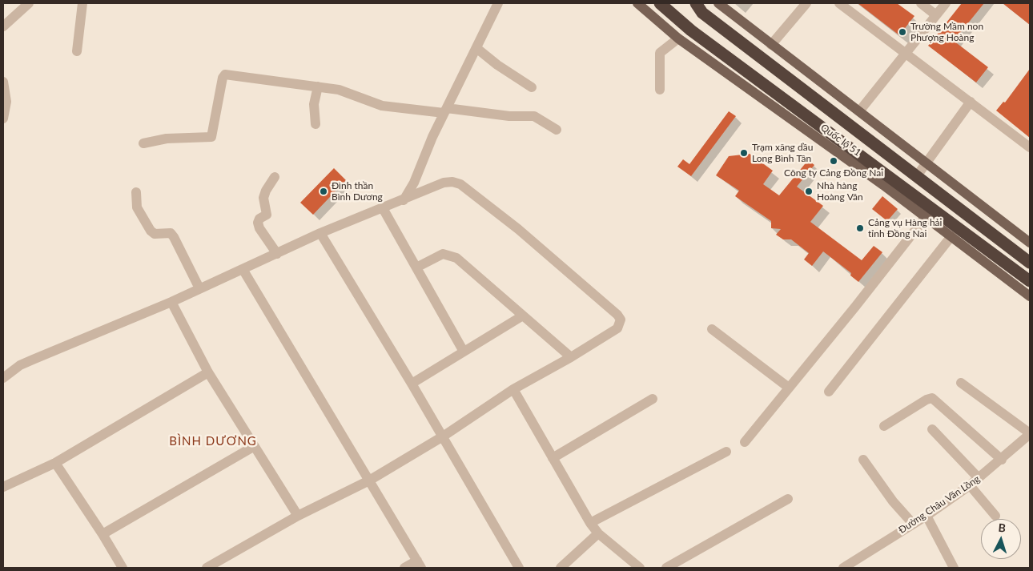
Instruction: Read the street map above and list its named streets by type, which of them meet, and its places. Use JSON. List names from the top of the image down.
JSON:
{
  "streets": {
    "highway": ["Quốc lộ 51"],
    "street": ["Đường Châu Văn Lồng"]
  },
  "districts": ["BÌNH DƯƠNG"],
  "places": [
    "Trường Mầm non Phượng Hoàng",
    "Trạm xăng dầu Long Bình Tân",
    "Công ty Cảng Đồng Nai",
    "Đình thần Bình Dương",
    "Nhà hàng Hoàng Vân",
    "Cảng vụ Hàng hải tỉnh Đồng Nai"
  ],
  "north": "top"
}
